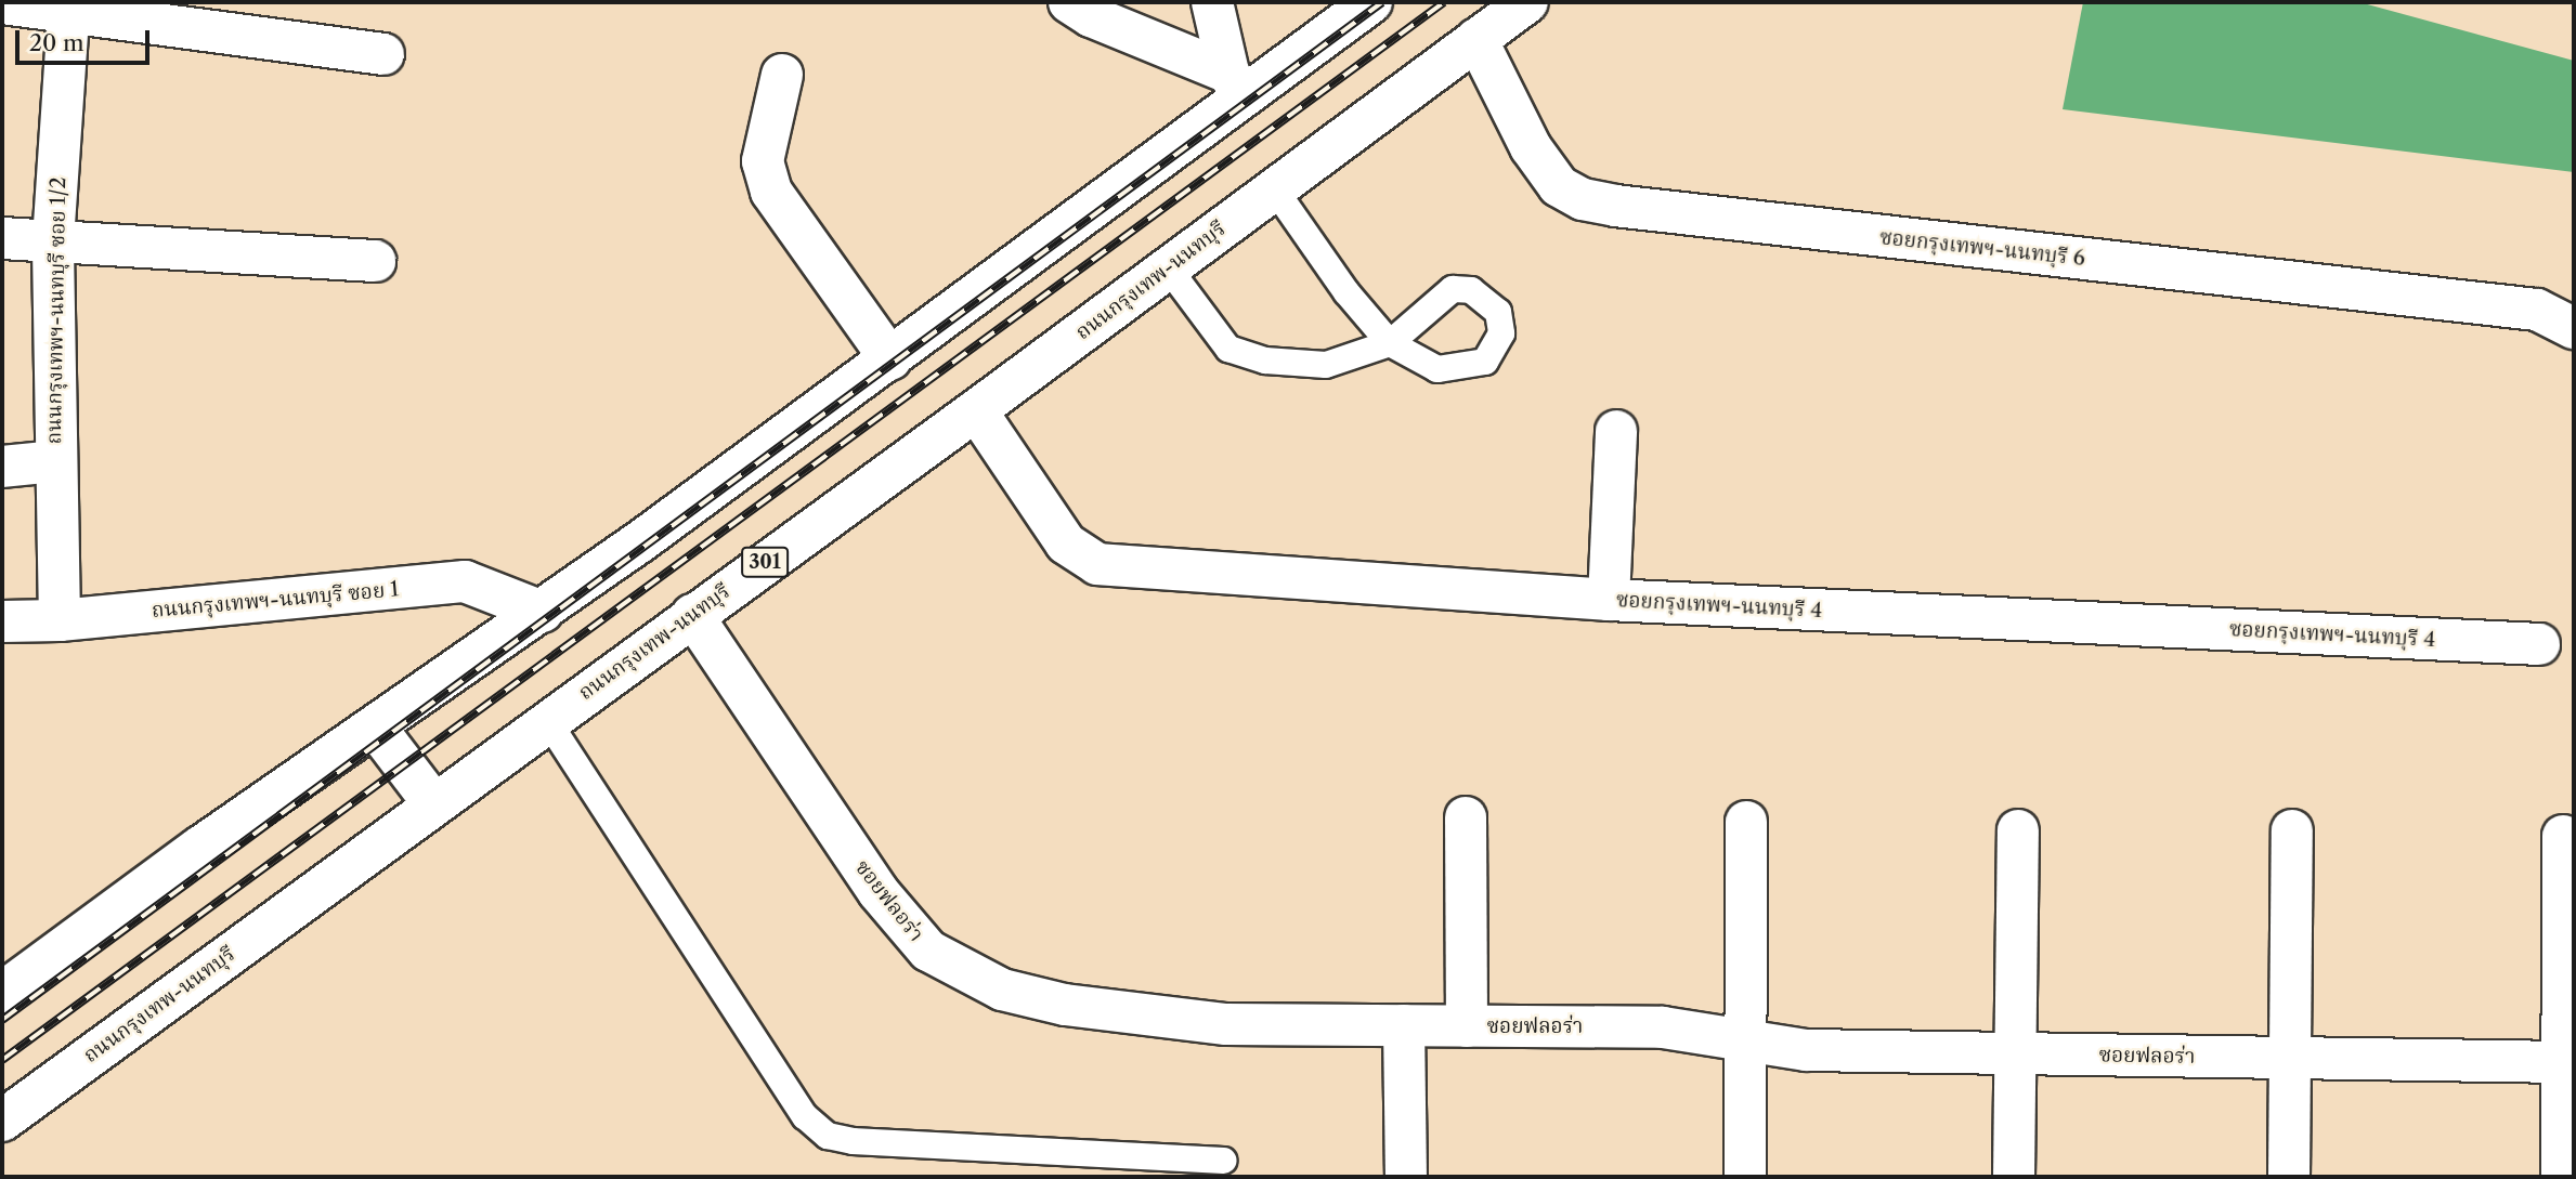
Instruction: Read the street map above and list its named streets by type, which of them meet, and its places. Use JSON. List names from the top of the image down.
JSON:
{
  "streets": {
    "street": [
      "ซอยกรุงเทพฯ-นนทบุรี 6",
      "ถนนกรุงเทพ-นนทบุรี",
      "ถนนกรุงเทพฯ-นนทบุรี ซอย 1/2",
      "301",
      "ถนนกรุงเทพฯ-นนทบุรี ซอย 1",
      "ซอยกรุงเทพฯ-นนทบุรี 4",
      "ซอยฟลอร่า"
    ]
  },
  "crossings": [
    ["ซอยกรุงเทพฯ-นนทบุรี 6", "ถนนกรุงเทพ-นนทบุรี"],
    ["ถนนกรุงเทพ-นนทบุรี", "ซอยกรุงเทพฯ-นนทบุรี 4"],
    ["ถนนกรุงเทพ-นนทบุรี", "ซอยฟลอร่า"],
    ["ถนนกรุงเทพฯ-นนทบุรี ซอย 1/2", "ถนนกรุงเทพฯ-นนทบุรี ซอย 1"]
  ],
  "scale_bar": "20 m"
}
